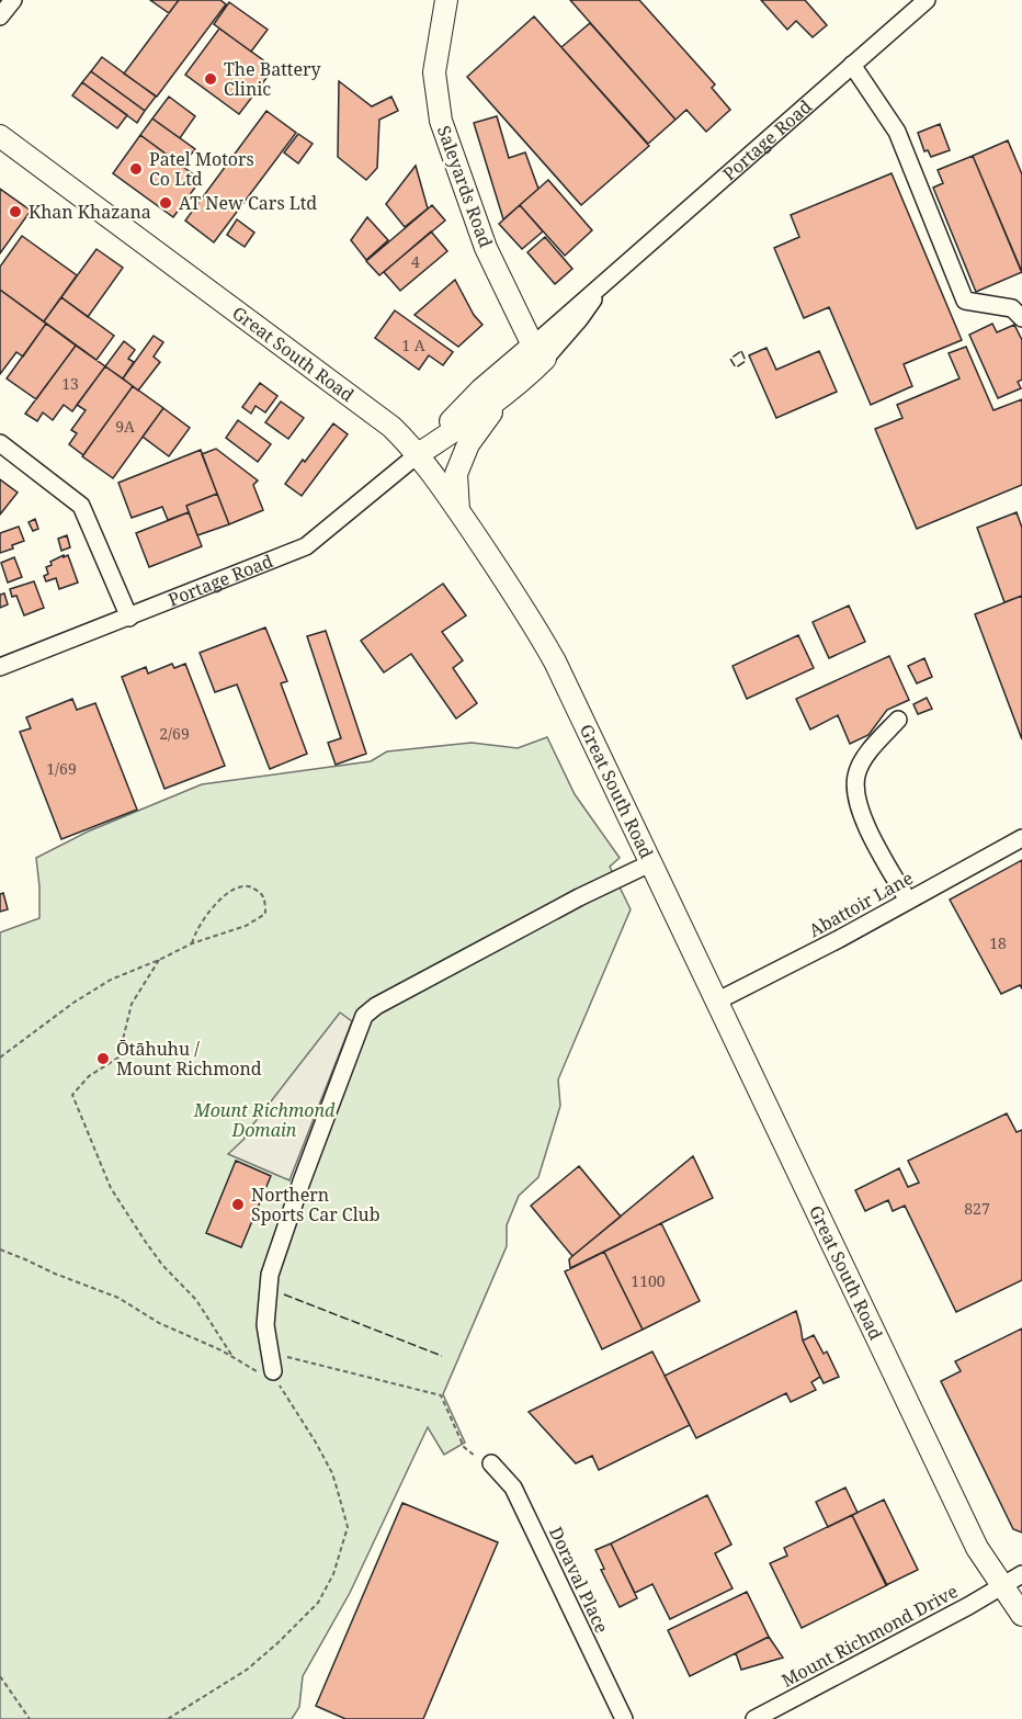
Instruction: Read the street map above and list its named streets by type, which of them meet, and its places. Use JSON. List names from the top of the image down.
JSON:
{
  "streets": {
    "main road": ["Portage Road", "Saleyards Road", "Great South Road"],
    "street": ["Abattoir Lane", "Doraval Place", "Mount Richmond Drive"]
  },
  "crossings": [
    ["Portage Road", "Saleyards Road"],
    ["Portage Road", "Great South Road"],
    ["Great South Road", "Abattoir Lane"],
    ["Great South Road", "Mount Richmond Drive"]
  ],
  "parks": ["Mount Richmond Domain"],
  "places": [
    "The Battery Clinic",
    "Patel Motors Co Ltd",
    "AT New Cars Ltd",
    "Khan Khazana",
    "Ōtāhuhu / Mount Richmond",
    "Northern Sports Car Club"
  ],
  "house_numbers": [
    "4",
    "1 A",
    "13",
    "9A",
    "2/69",
    "1/69",
    "18",
    "827",
    "1100"
  ]
}
